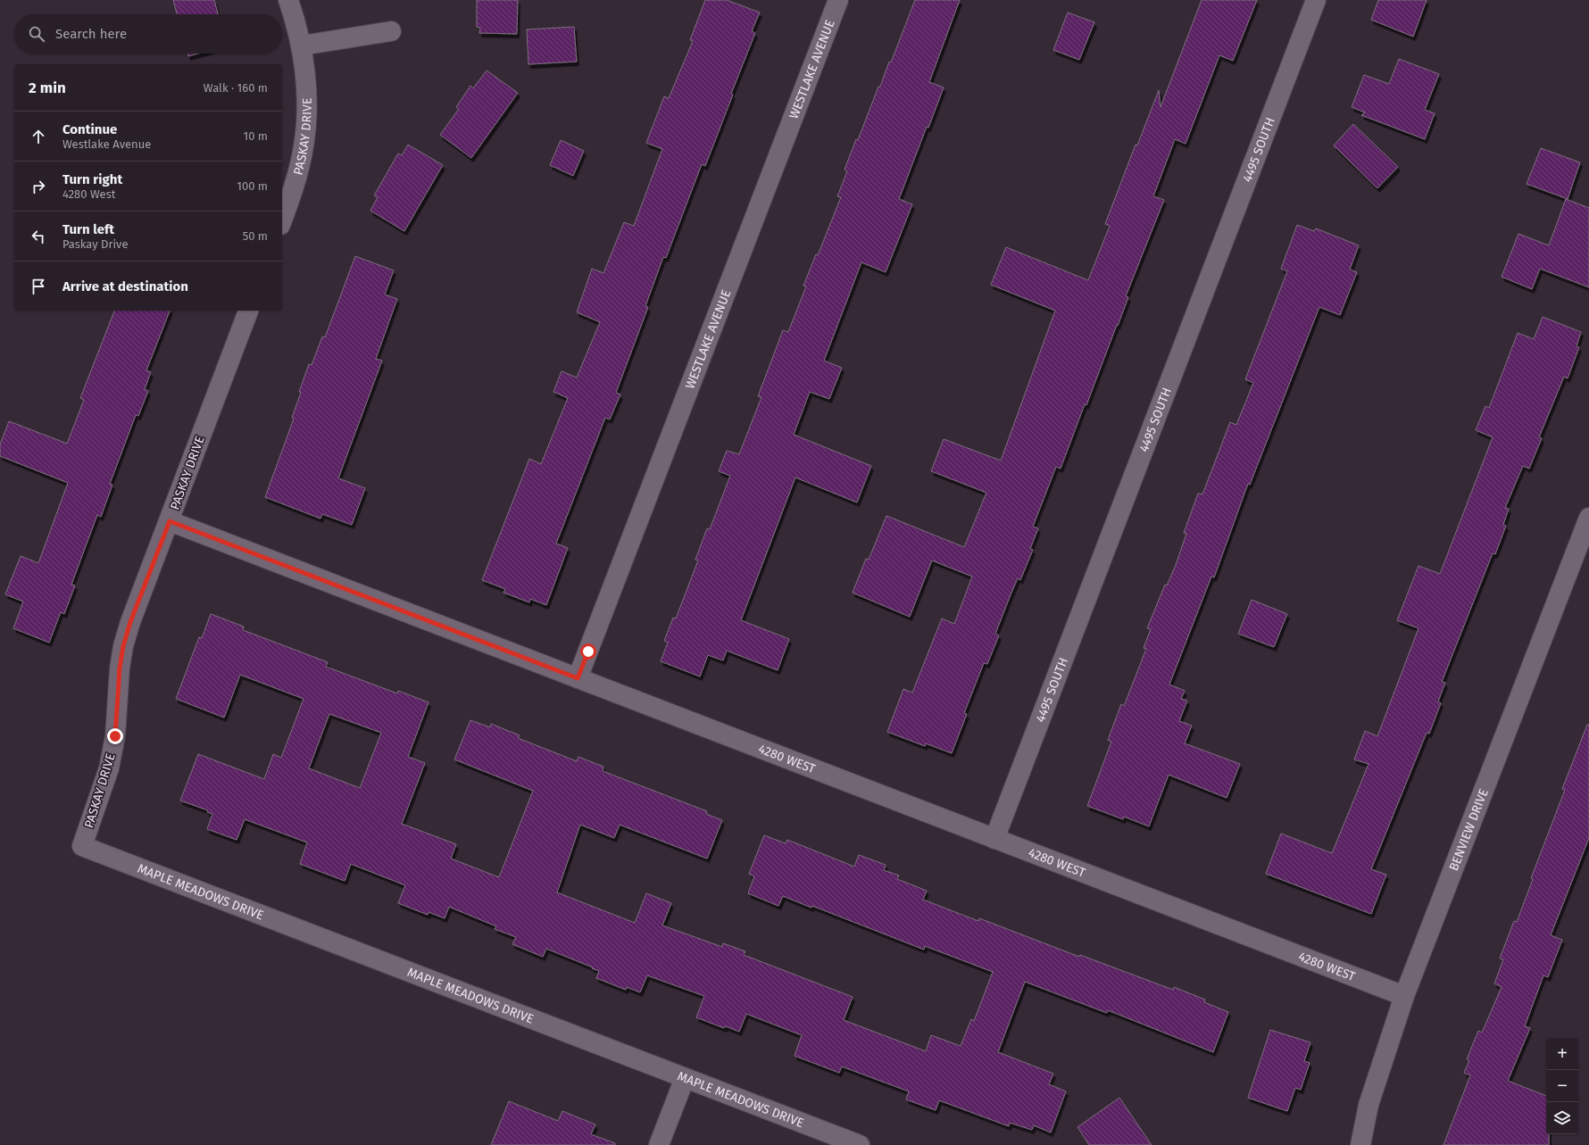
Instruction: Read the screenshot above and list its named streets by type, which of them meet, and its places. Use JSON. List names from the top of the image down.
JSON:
{
  "streets": {
    "street": [
      "WESTLAKE AVENUE",
      "PASKAY DRIVE",
      "4495 SOUTH",
      "4280 WEST",
      "BENVIEW DRIVE",
      "MAPLE MEADOWS DRIVE"
    ]
  },
  "crossings": [
    ["WESTLAKE AVENUE", "4280 WEST"],
    ["PASKAY DRIVE", "4280 WEST"],
    ["PASKAY DRIVE", "MAPLE MEADOWS DRIVE"],
    ["4495 SOUTH", "4280 WEST"],
    ["4280 WEST", "BENVIEW DRIVE"]
  ],
  "page": {
    "search": "Search here",
    "heading": ["2 min", "Walk · 160 m"],
    "list": [
      ["Continue", "Westlake Avenue", "10 m"],
      ["Turn right", "4280 West", "100 m"],
      ["Turn left", "Paskay Drive", "50 m"],
      "Arrive at destination"
    ],
    "map_buttons": ["+", "−"]
  }
}
